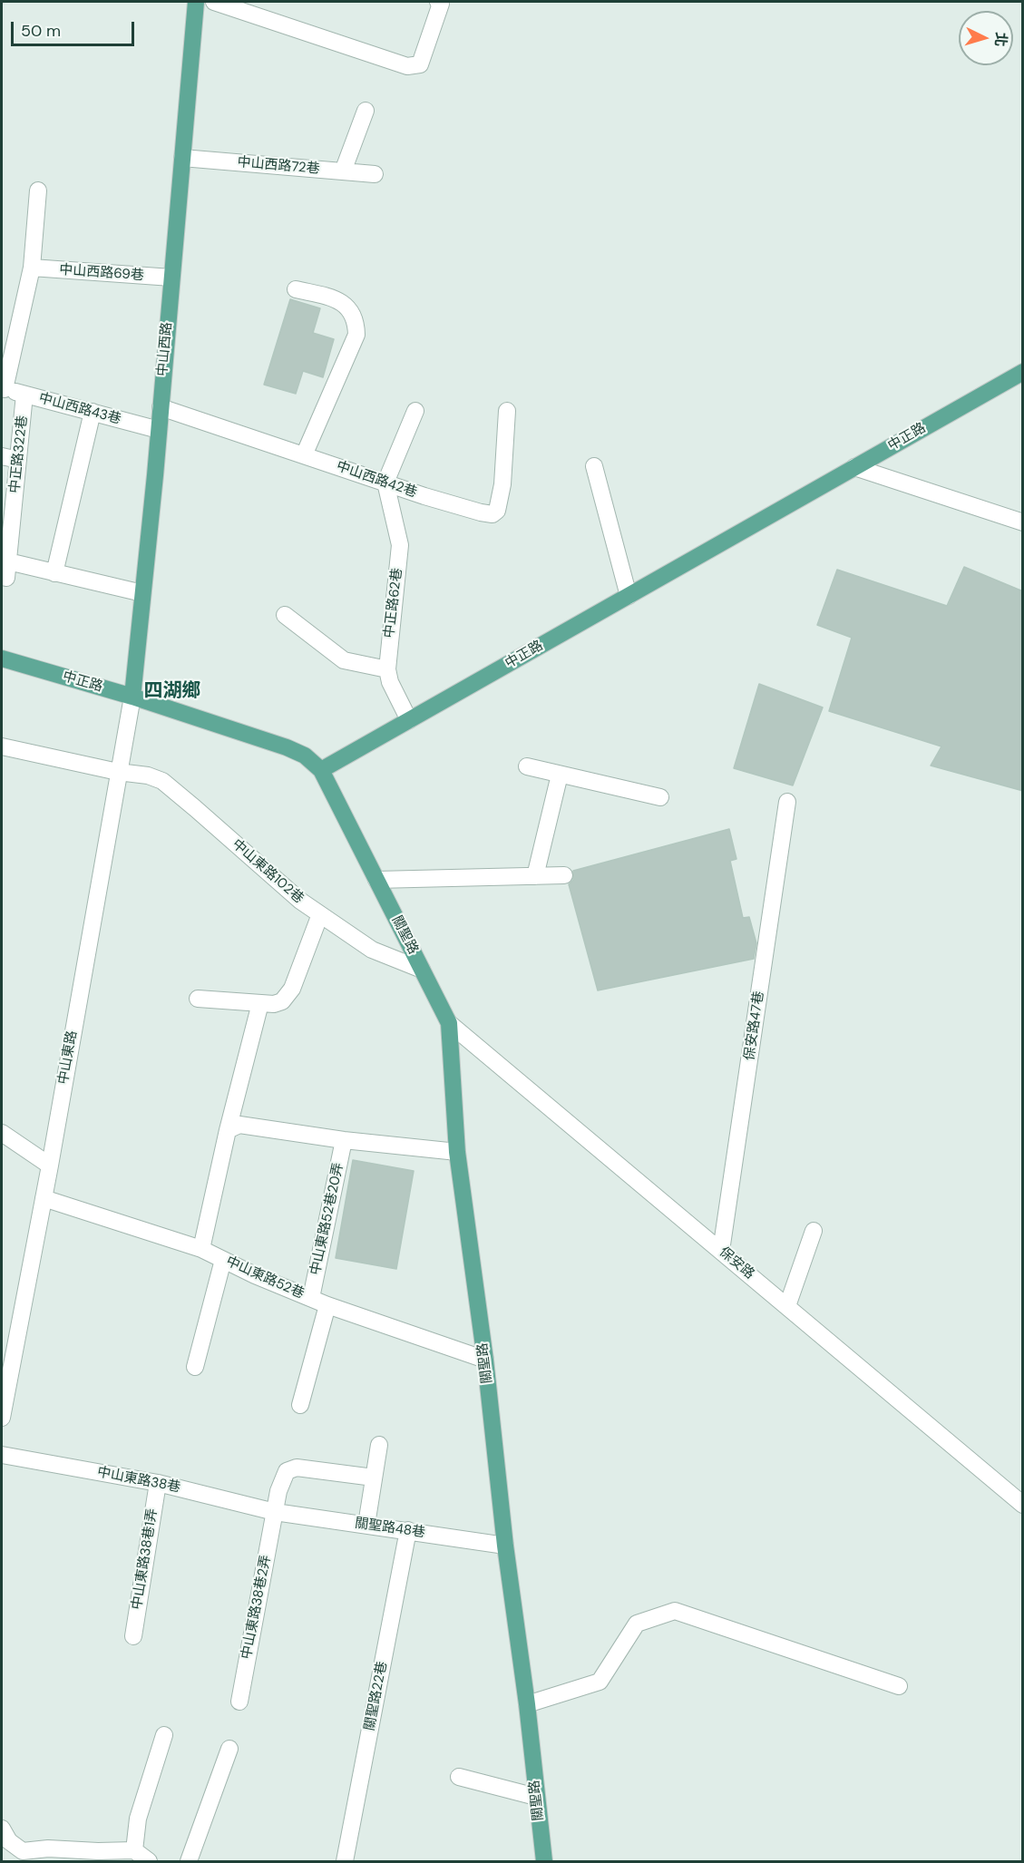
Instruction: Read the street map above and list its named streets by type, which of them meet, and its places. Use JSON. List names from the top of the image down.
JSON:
{
  "streets": {
    "main road": ["中山西路", "中正路", "關聖路"],
    "street": [
      "中山西路72巷",
      "中山西路69巷",
      "中山西路43巷",
      "中正路322巷",
      "中山西路42巷",
      "中正路62巷",
      "中山東路102巷",
      "保安路47巷",
      "中山東路",
      "中山東路52巷20弄",
      "保安路",
      "中山東路52巷",
      "中山東路38巷",
      "關聖路48巷",
      "中山東路38巷1弄",
      "中山東路38巷2弄",
      "關聖路22巷"
    ]
  },
  "crossings": [
    ["中山西路72巷", "中山西路"],
    ["中山西路69巷", "中山西路"],
    ["中山西路", "中山西路43巷"],
    ["中山西路", "中正路"],
    ["中山西路", "中山西路42巷"],
    ["中山西路", "中山東路"],
    ["中山西路43巷", "中正路322巷"],
    ["中正路", "中正路62巷"],
    ["中正路", "關聖路"],
    ["中正路", "中山東路"],
    ["中山西路42巷", "中正路62巷"],
    ["中山東路102巷", "關聖路"],
    ["中山東路102巷", "中山東路"],
    ["關聖路", "保安路"],
    ["關聖路", "中山東路52巷"],
    ["關聖路", "關聖路48巷"],
    ["保安路47巷", "保安路"],
    ["中山東路", "中山東路52巷"],
    ["中山東路52巷20弄", "中山東路52巷"],
    ["中山東路38巷", "關聖路48巷"],
    ["中山東路38巷", "中山東路38巷1弄"],
    ["中山東路38巷", "中山東路38巷2弄"],
    ["關聖路48巷", "中山東路38巷2弄"],
    ["關聖路48巷", "關聖路22巷"]
  ],
  "districts": ["四湖鄉"],
  "scale_bar": "50 m",
  "north": "right"
}
